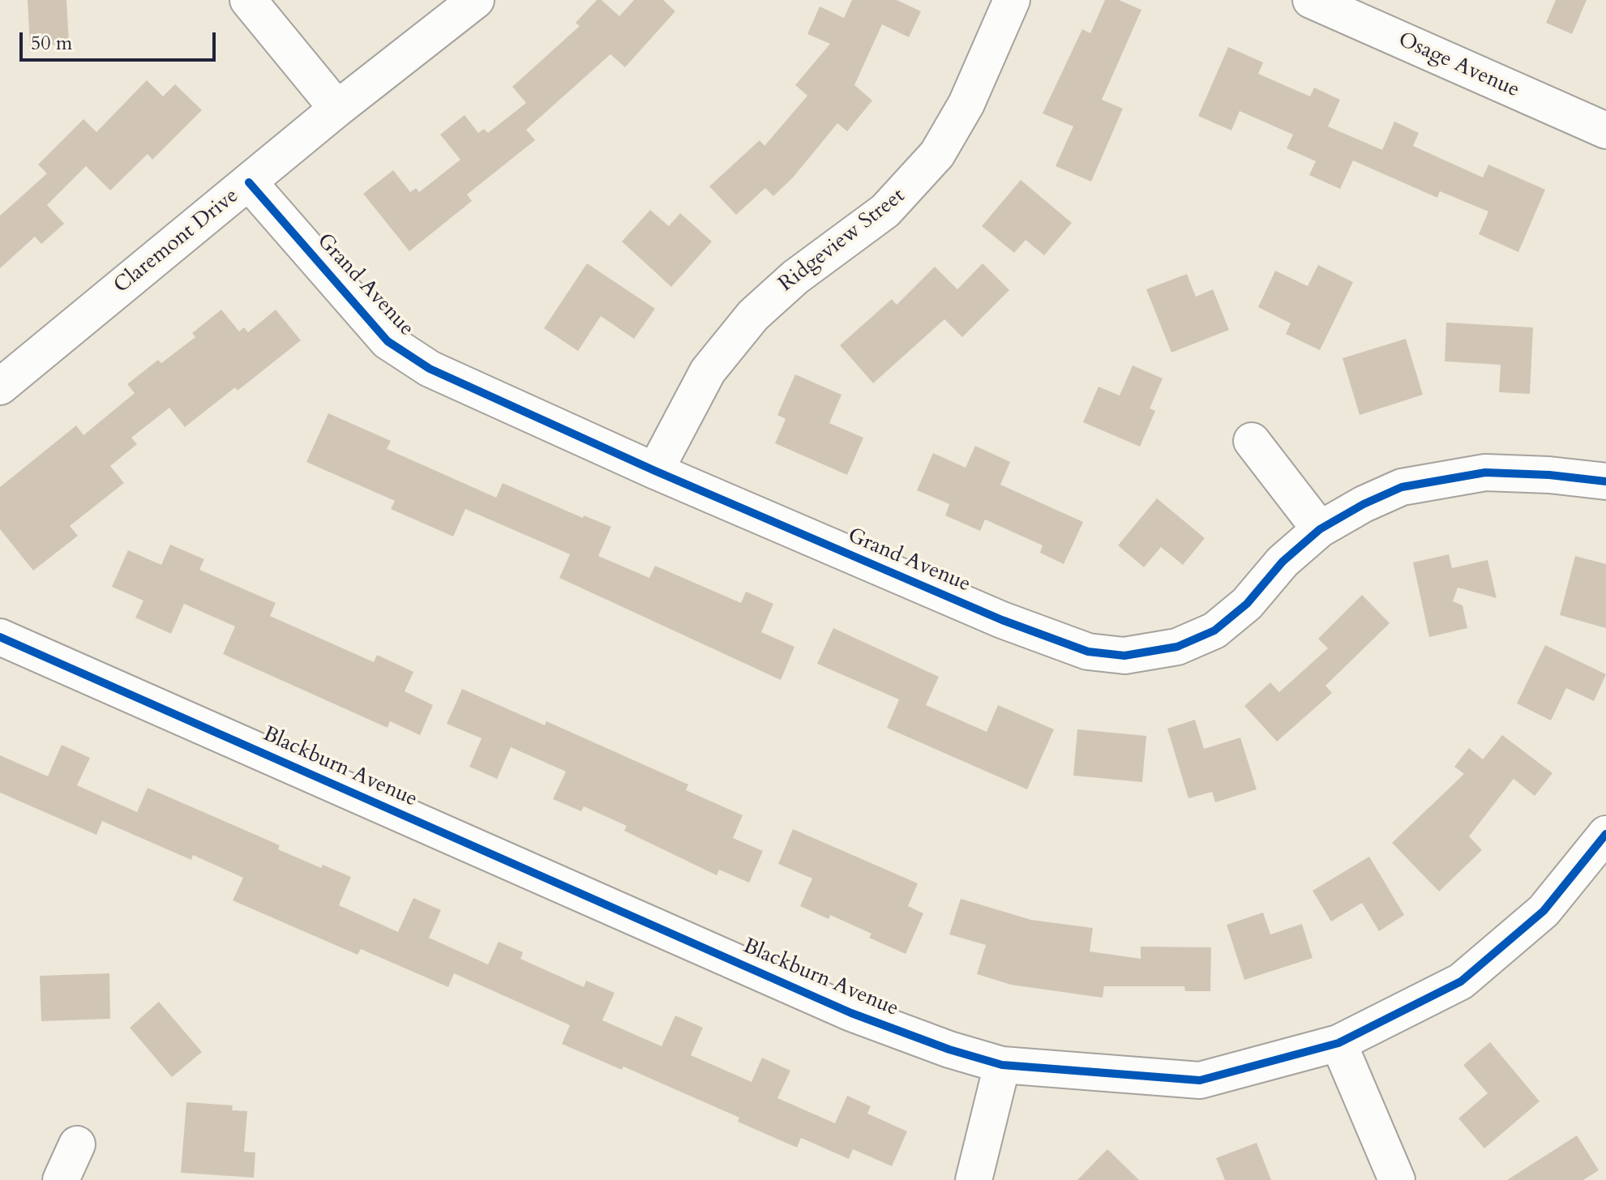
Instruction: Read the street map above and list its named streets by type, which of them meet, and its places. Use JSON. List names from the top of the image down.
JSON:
{
  "streets": {
    "street": [
      "Osage Avenue",
      "Ridgeview Street",
      "Claremont Drive",
      "Grand Avenue",
      "Blackburn Avenue"
    ]
  },
  "crossings": [
    ["Ridgeview Street", "Grand Avenue"],
    ["Claremont Drive", "Grand Avenue"]
  ],
  "scale_bar": "50 m"
}
